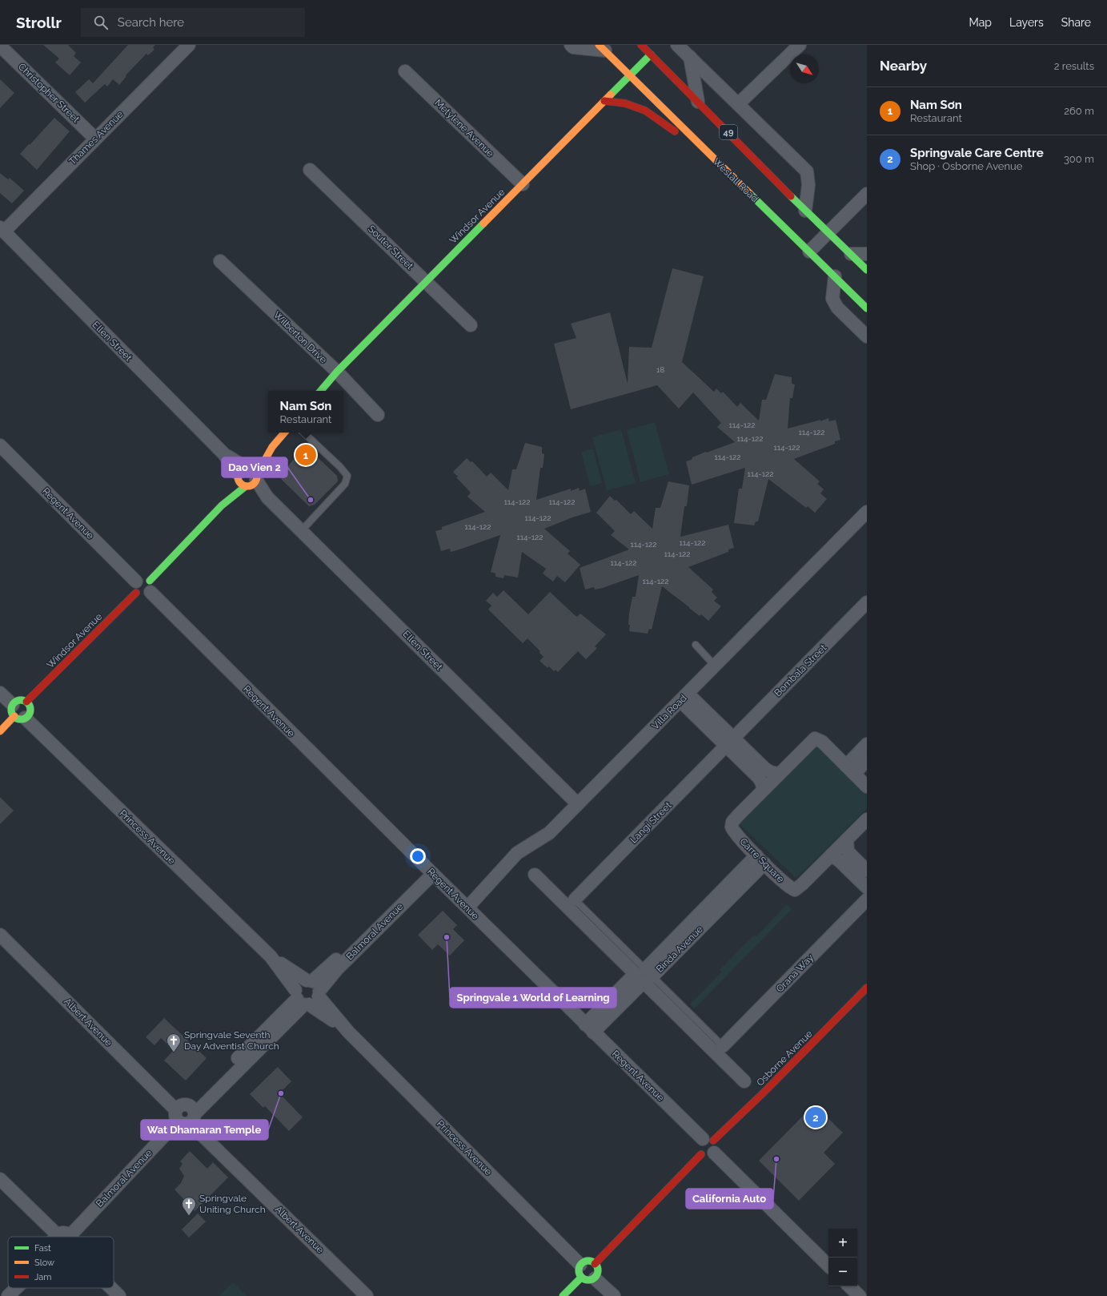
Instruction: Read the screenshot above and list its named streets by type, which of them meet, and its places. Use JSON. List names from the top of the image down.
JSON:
{
  "streets": {
    "main road": [
      "49",
      "Westall Road",
      "Windsor Avenue",
      "Osborne Avenue"
    ],
    "street": [
      "Christopher Street",
      "Metylene Avenue",
      "Thames Avenue",
      "Souter Street",
      "Wilberton Drive",
      "Ellen Street",
      "Regent Avenue",
      "Bombala Street",
      "Villa Road",
      "Langi Street",
      "Princess Avenue",
      "Carre Square",
      "Balmoral Avenue",
      "Binda Avenue",
      "Orana Way",
      "Albert Avenue"
    ]
  },
  "crossings": [
    ["Christopher Street", "Thames Avenue"],
    ["Metylene Avenue", "Windsor Avenue"],
    ["49", "Windsor Avenue"],
    ["Thames Avenue", "Ellen Street"],
    ["Westall Road", "Windsor Avenue"],
    ["Windsor Avenue", "Souter Street"],
    ["Windsor Avenue", "Wilberton Drive"],
    ["Windsor Avenue", "Ellen Street"],
    ["Windsor Avenue", "Regent Avenue"],
    ["Ellen Street", "Villa Road"],
    ["Regent Avenue", "Villa Road"],
    ["Regent Avenue", "Balmoral Avenue"],
    ["Regent Avenue", "Binda Avenue"],
    ["Regent Avenue", "Osborne Avenue"],
    ["Bombala Street", "Langi Street"],
    ["Princess Avenue", "Balmoral Avenue"],
    ["Carre Square", "Binda Avenue"],
    ["Balmoral Avenue", "Albert Avenue"]
  ],
  "places": {
    "other": [
      "Dao Vien 2",
      "Springvale 1 World of Learning",
      "Wat Dhamaran Temple",
      "California Auto"
    ],
    "church": ["Springvale Seventh Day Adventist Church", "Springvale Uniting Church"]
  },
  "house_numbers": [
    "18",
    "114-122",
    "114-122",
    "114-122",
    "114-122",
    "114-122",
    "114-122",
    "114-122",
    "114-122",
    "114-122",
    "114-122",
    "114-122",
    "114-122",
    "114-122",
    "114-122",
    "114-122",
    "114-122"
  ],
  "legend": ["Fast", "Slow", "Jam"],
  "north": "bottom right",
  "page": {
    "header": "Strollr",
    "search": "Search here",
    "nav": ["Map", "Layers", "Share"],
    "heading": ["Nearby", "2 results"],
    "list": [
      {
        "mark": "1",
        "name": "Nam Sơn",
        "note": "Restaurant",
        "value": "260 m"
      },
      {
        "mark": "2",
        "name": "Springvale Care Centre",
        "note": "Shop · Osborne Avenue",
        "value": "300 m"
      }
    ],
    "popup": ["Nam Sơn", "Restaurant"],
    "pins": ["1", "2"],
    "map_buttons": ["+", "−"]
  }
}
